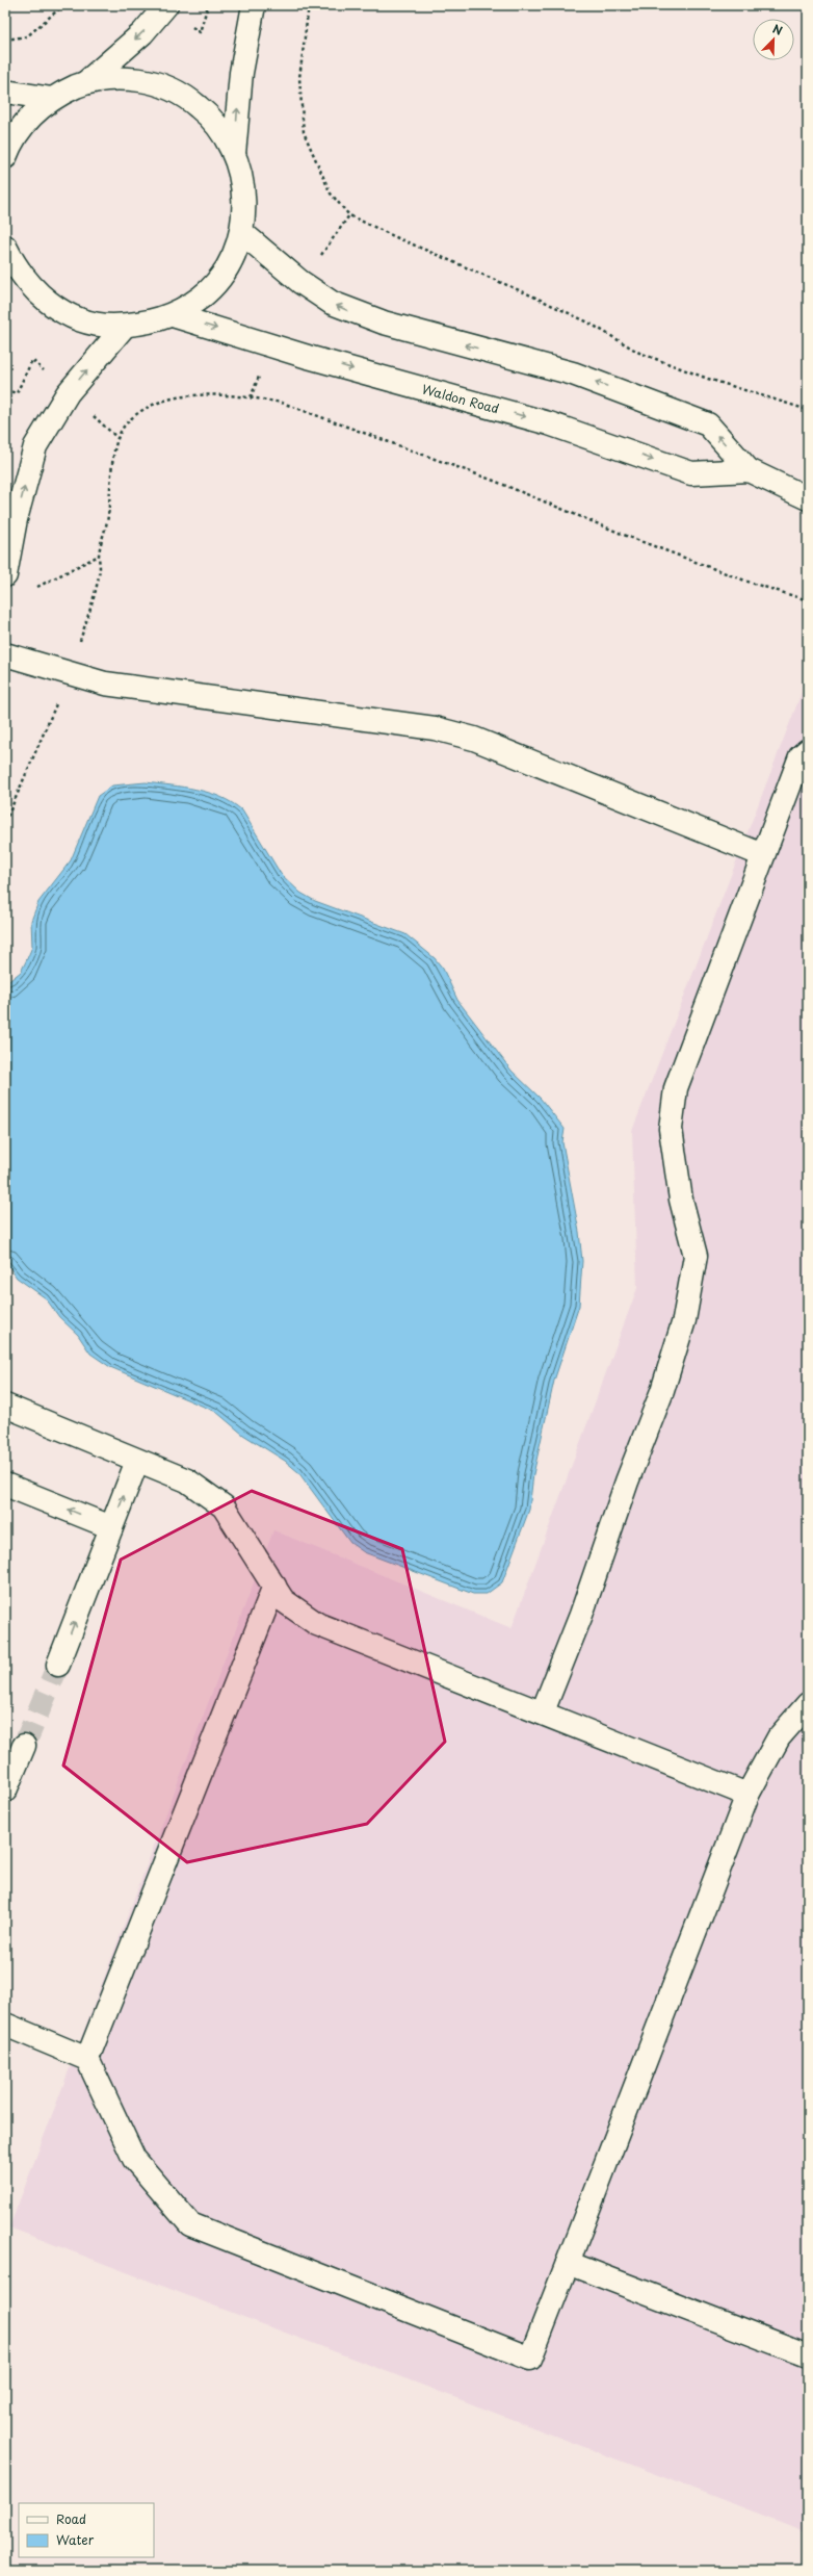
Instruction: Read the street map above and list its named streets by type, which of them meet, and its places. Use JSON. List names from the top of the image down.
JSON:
{
  "streets": {
    "street": ["Waldon Road"]
  },
  "legend": ["Road", "Water"],
  "north": "top right"
}
